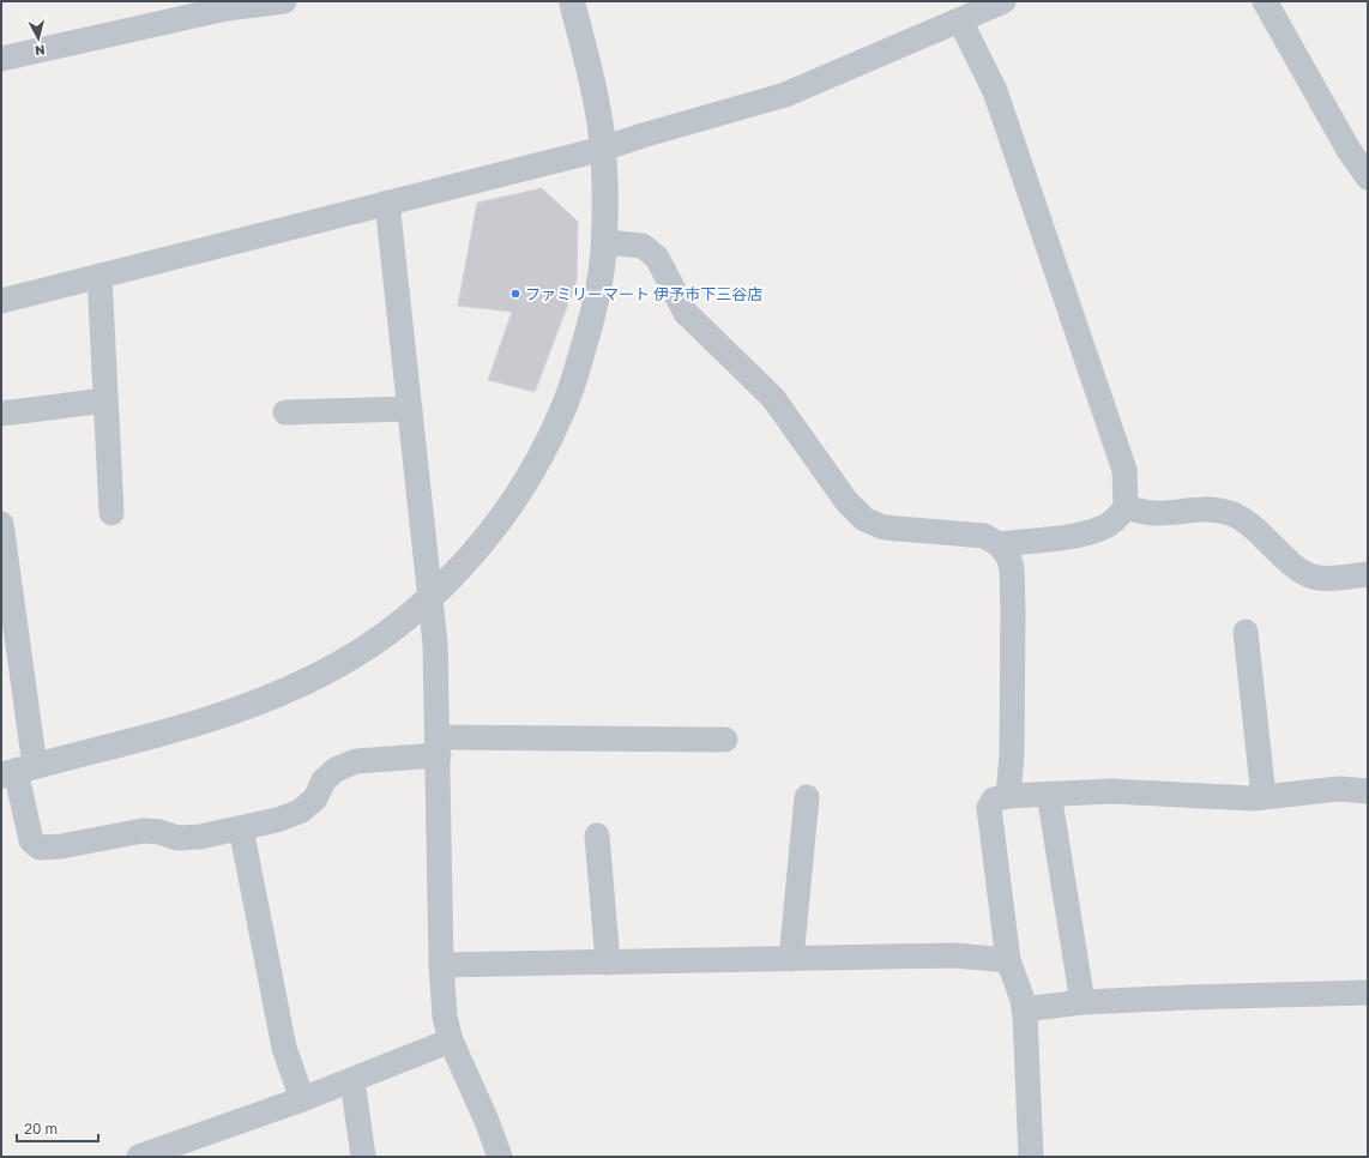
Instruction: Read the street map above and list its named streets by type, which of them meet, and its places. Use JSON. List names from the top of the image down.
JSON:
{
  "places": ["ファミリーマート 伊予市下三谷店"],
  "scale_bar": "20 m",
  "north": "bottom"
}
